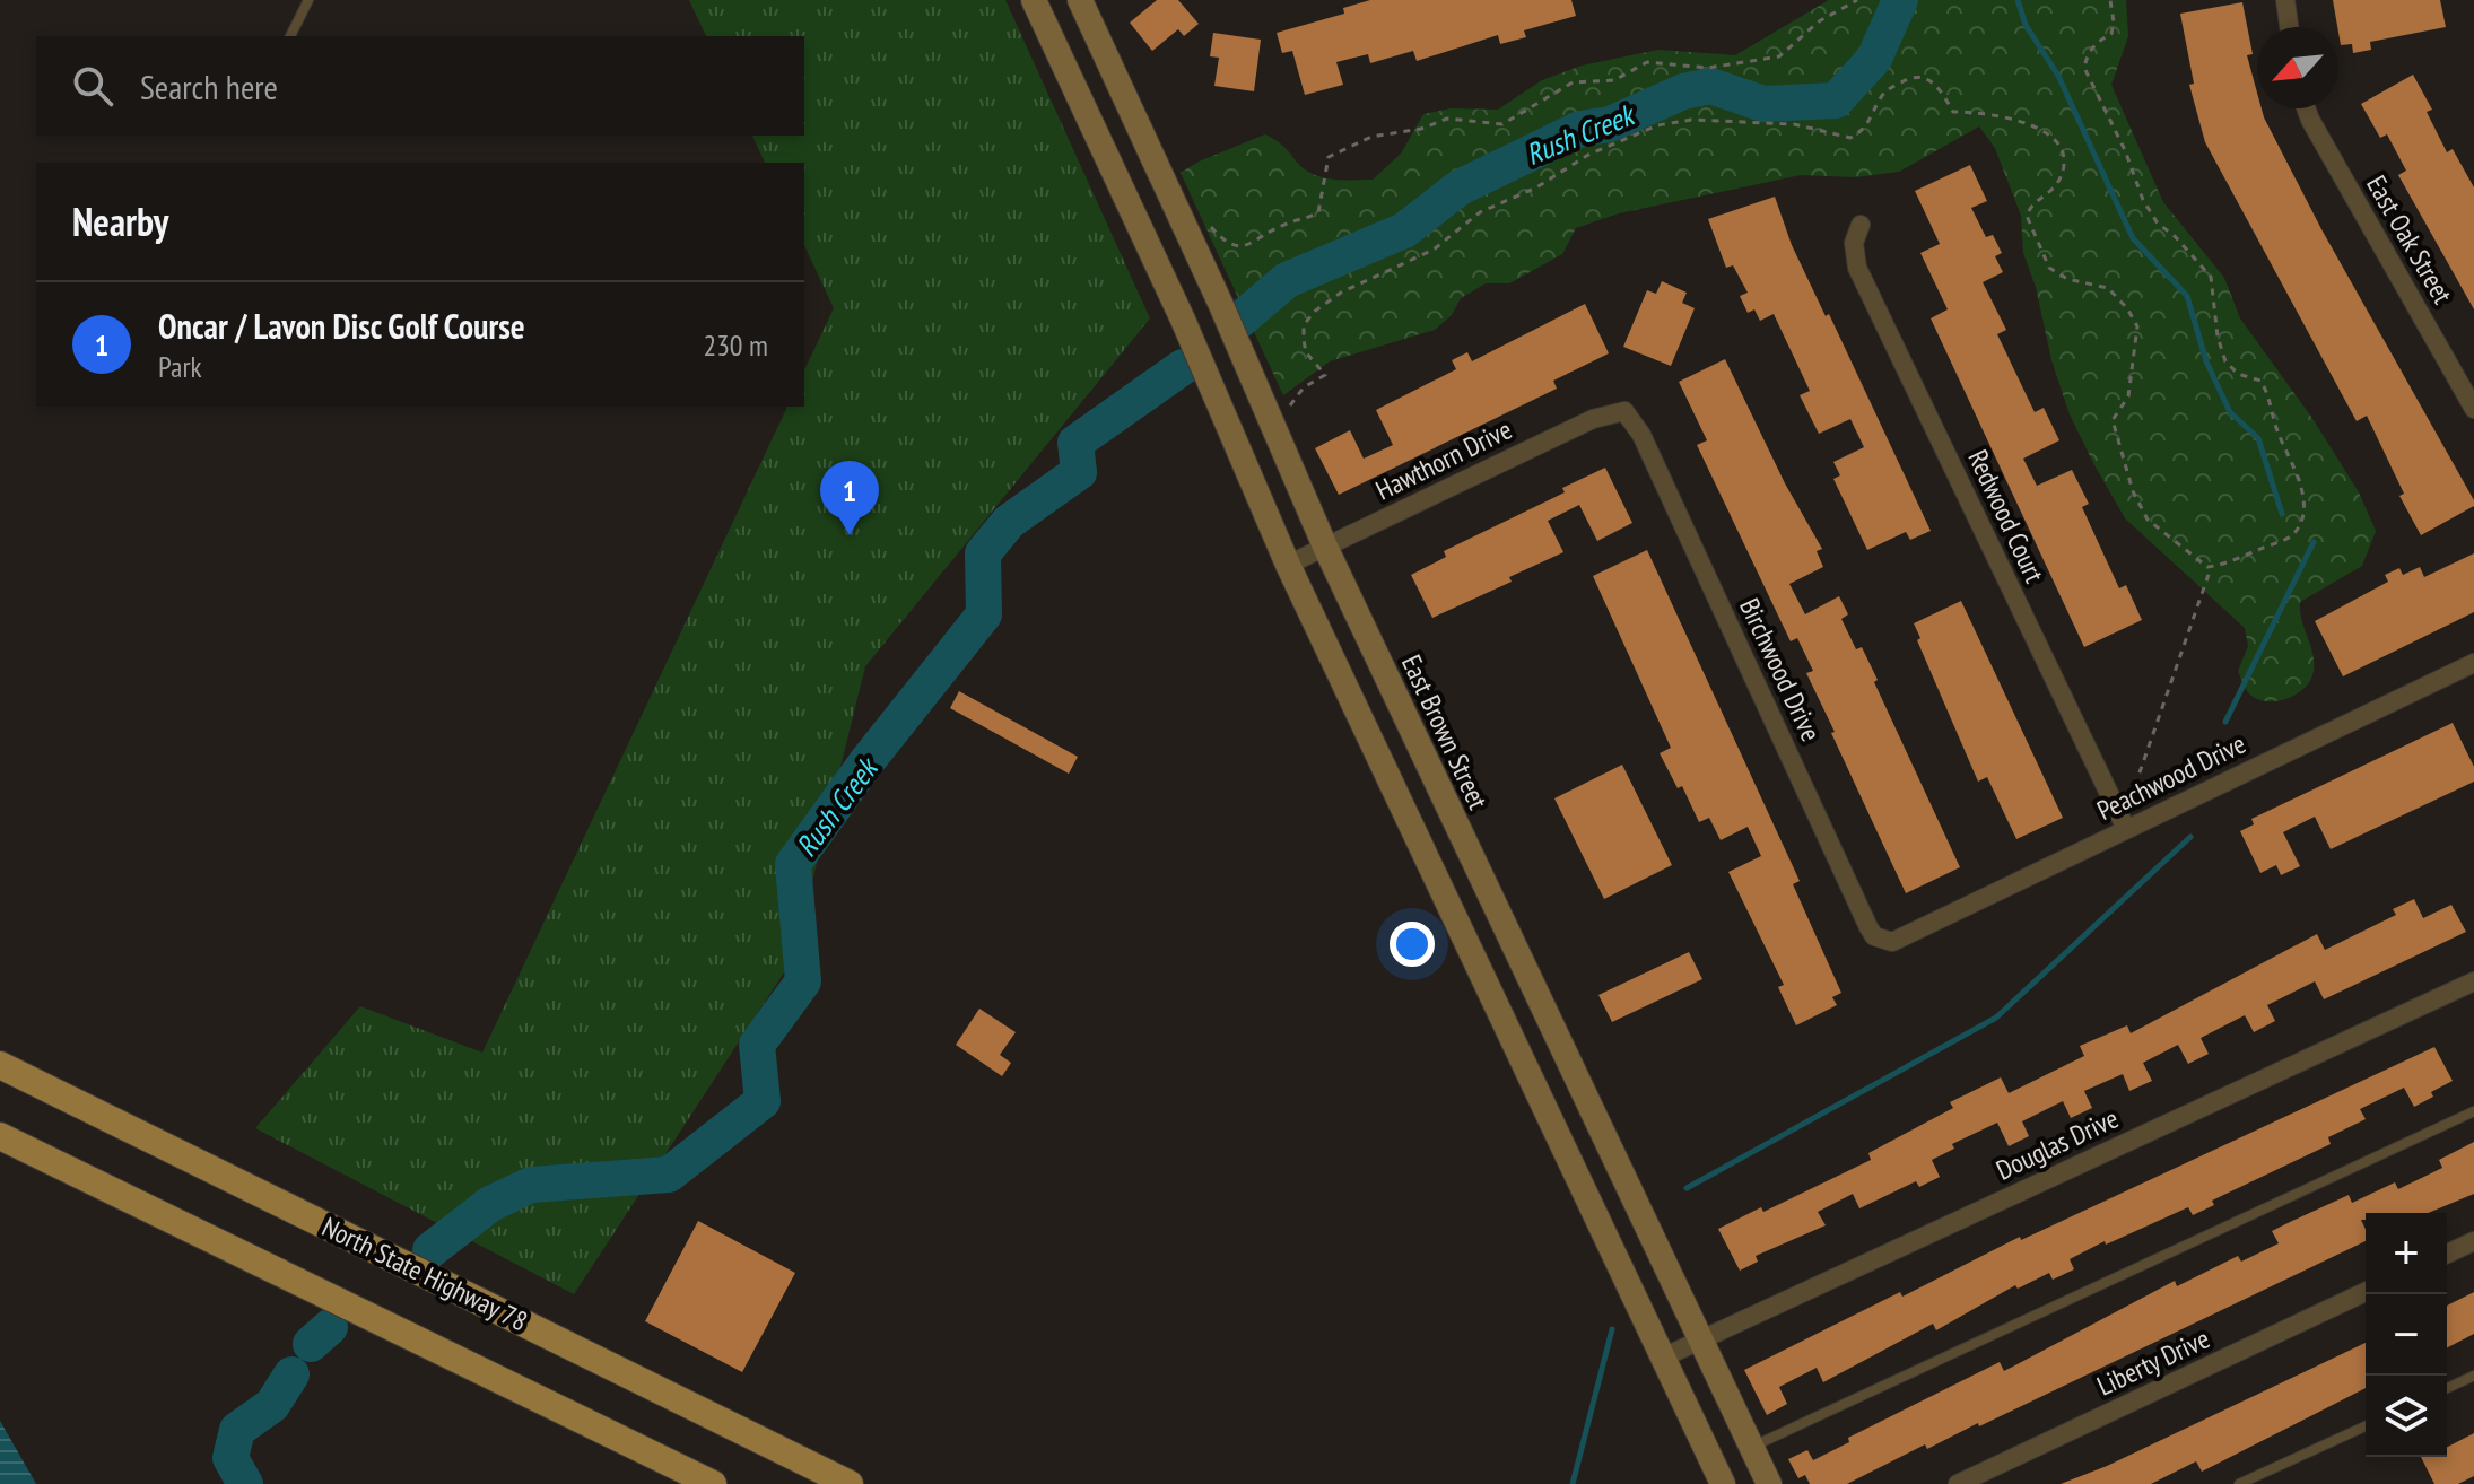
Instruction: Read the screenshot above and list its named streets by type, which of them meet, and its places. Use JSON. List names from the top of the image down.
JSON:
{
  "streets": {
    "main road": ["East Brown Street", "North State Highway 78"],
    "street": [
      "East Oak Street",
      "Hawthorn Drive",
      "Redwood Court",
      "Birchwood Drive",
      "Peachwood Drive",
      "Douglas Drive",
      "Liberty Drive"
    ]
  },
  "crossings": [
    ["Hawthorn Drive", "Birchwood Drive"],
    ["Hawthorn Drive", "East Brown Street"],
    ["Redwood Court", "Peachwood Drive"],
    ["Birchwood Drive", "Peachwood Drive"],
    ["East Brown Street", "Douglas Drive"]
  ],
  "water": ["Rush Creek"],
  "north": "bottom left",
  "page": {
    "search": "Search here",
    "heading": "Nearby",
    "list": [
      {
        "mark": "1",
        "name": "Oncar / Lavon Disc Golf Course",
        "note": "Park",
        "value": "230 m"
      }
    ],
    "pins": "1",
    "map_buttons": ["+", "−"]
  }
}
